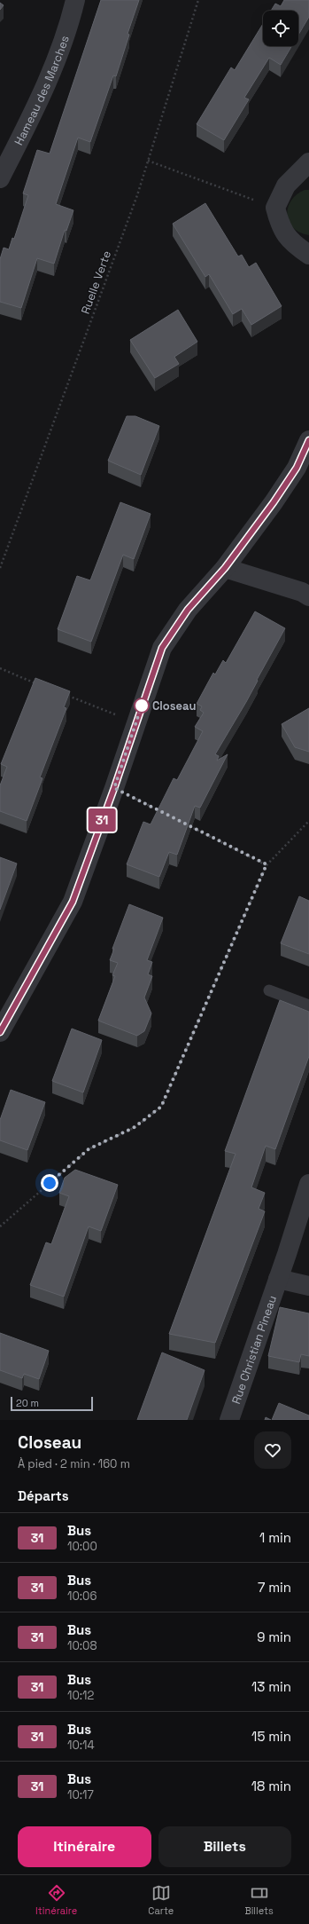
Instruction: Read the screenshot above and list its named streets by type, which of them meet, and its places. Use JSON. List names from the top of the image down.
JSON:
{
  "streets": {
    "street": ["Hameau des Marches", "Rue Christian Pineau"],
    "path": ["Ruelle Verte"]
  },
  "places": ["Closeau"],
  "lines": ["bus line 31"],
  "scale_bar": "20 m",
  "page": {
    "on_map": "31",
    "scale": "20 m",
    "heading": [
      ["Closeau", "À pied · 2 min · 160 m"],
      "Départs"
    ],
    "list": [
      {
        "mark": "31",
        "name": "Bus",
        "note": "10:00",
        "value": "1 min"
      },
      {
        "mark": "31",
        "name": "Bus",
        "note": "10:06",
        "value": "7 min"
      },
      {
        "mark": "31",
        "name": "Bus",
        "note": "10:08",
        "value": "9 min"
      },
      {
        "mark": "31",
        "name": "Bus",
        "note": "10:12",
        "value": "13 min"
      },
      {
        "mark": "31",
        "name": "Bus",
        "note": "10:14",
        "value": "15 min"
      },
      {
        "mark": "31",
        "name": "Bus",
        "note": "10:17",
        "value": "18 min"
      }
    ],
    "buttons": ["Itinéraire", "Billets"],
    "tabs": ["Itinéraire", "Carte", "Billets"]
  }
}
